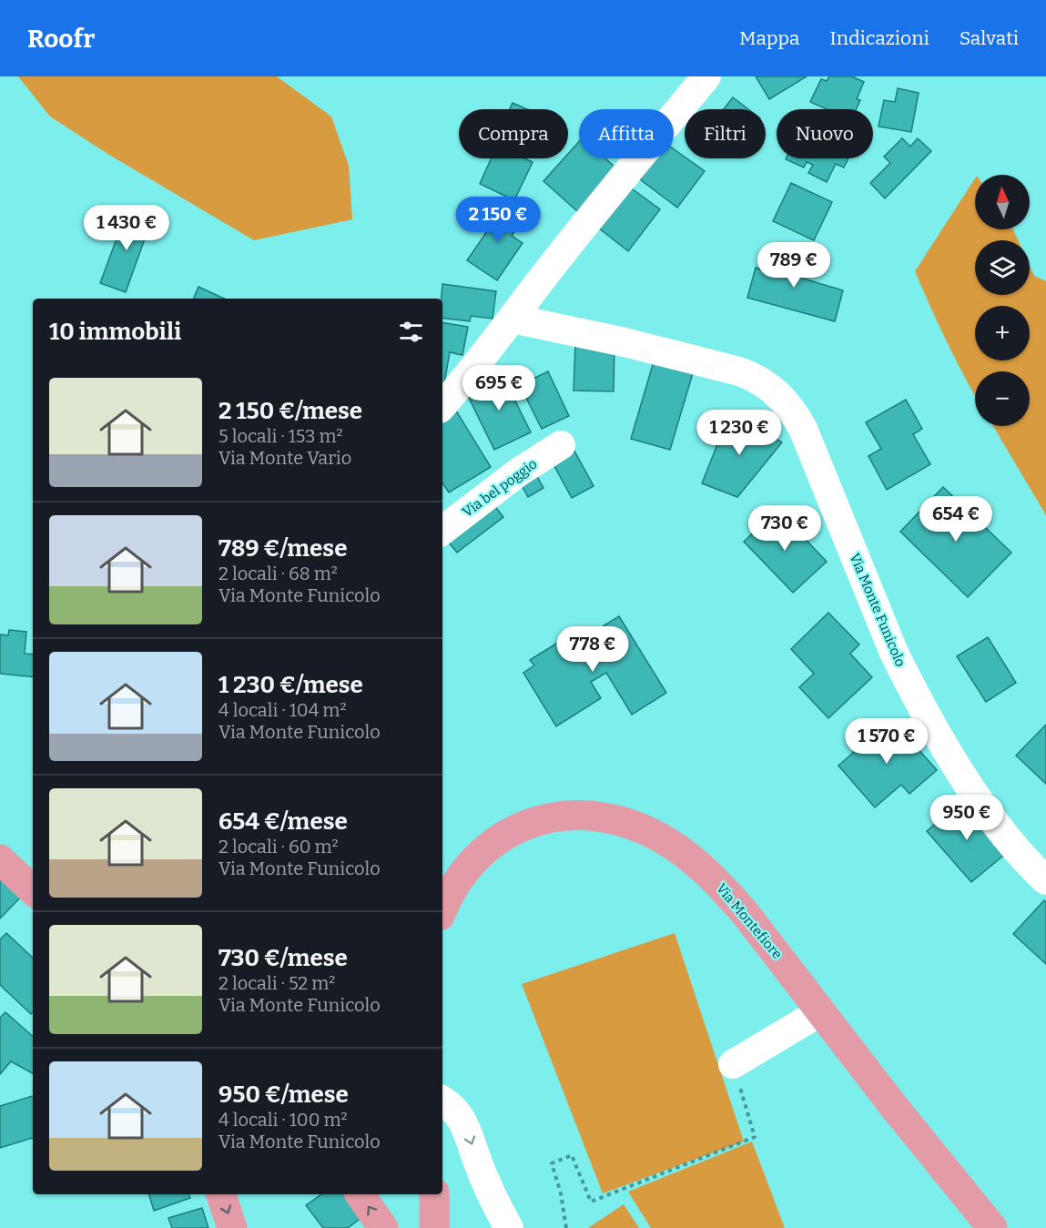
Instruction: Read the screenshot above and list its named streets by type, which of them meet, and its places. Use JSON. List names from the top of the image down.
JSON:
{
  "streets": {
    "main road": ["Via Montefiore"],
    "street": ["Via bel poggio", "Via Monte Funicolo"]
  },
  "north": "top",
  "page": {
    "header": "Roofr",
    "nav": ["Mappa", "Indicazioni", "Salvati"],
    "chip": [
      "Compra",
      "Affitta",
      "Filtri",
      "Nuovo"
    ],
    "map_buttons": ["+", "−"],
    "price": [
      "2 150 €",
      "1 430 €",
      "789 €",
      "695 €",
      "1 230 €",
      "654 €",
      "730 €",
      "778 €",
      "1 570 €",
      "950 €"
    ],
    "heading": "10 immobili",
    "list": [
      {
        "name": "2 150 €/mese",
        "note": "5 locali · 153 m² · Via Monte Vario"
      },
      {
        "name": "789 €/mese",
        "note": "2 locali · 68 m² · Via Monte Funicolo"
      },
      {
        "name": "1 230 €/mese",
        "note": "4 locali · 104 m² · Via Monte Funicolo"
      },
      {
        "name": "654 €/mese",
        "note": "2 locali · 60 m² · Via Monte Funicolo"
      },
      {
        "name": "730 €/mese",
        "note": "2 locali · 52 m² · Via Monte Funicolo"
      },
      {
        "name": "950 €/mese",
        "note": "4 locali · 100 m² · Via Monte Funicolo"
      }
    ]
  }
}
